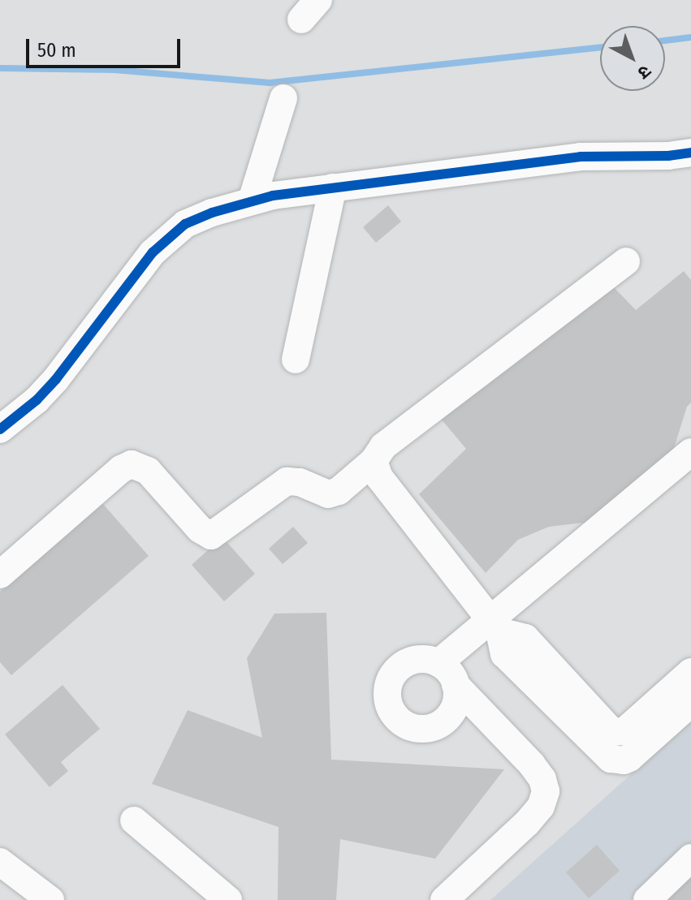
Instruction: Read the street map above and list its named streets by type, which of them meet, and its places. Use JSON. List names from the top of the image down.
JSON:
{
  "scale_bar": "50 m",
  "north": "bottom right"
}
